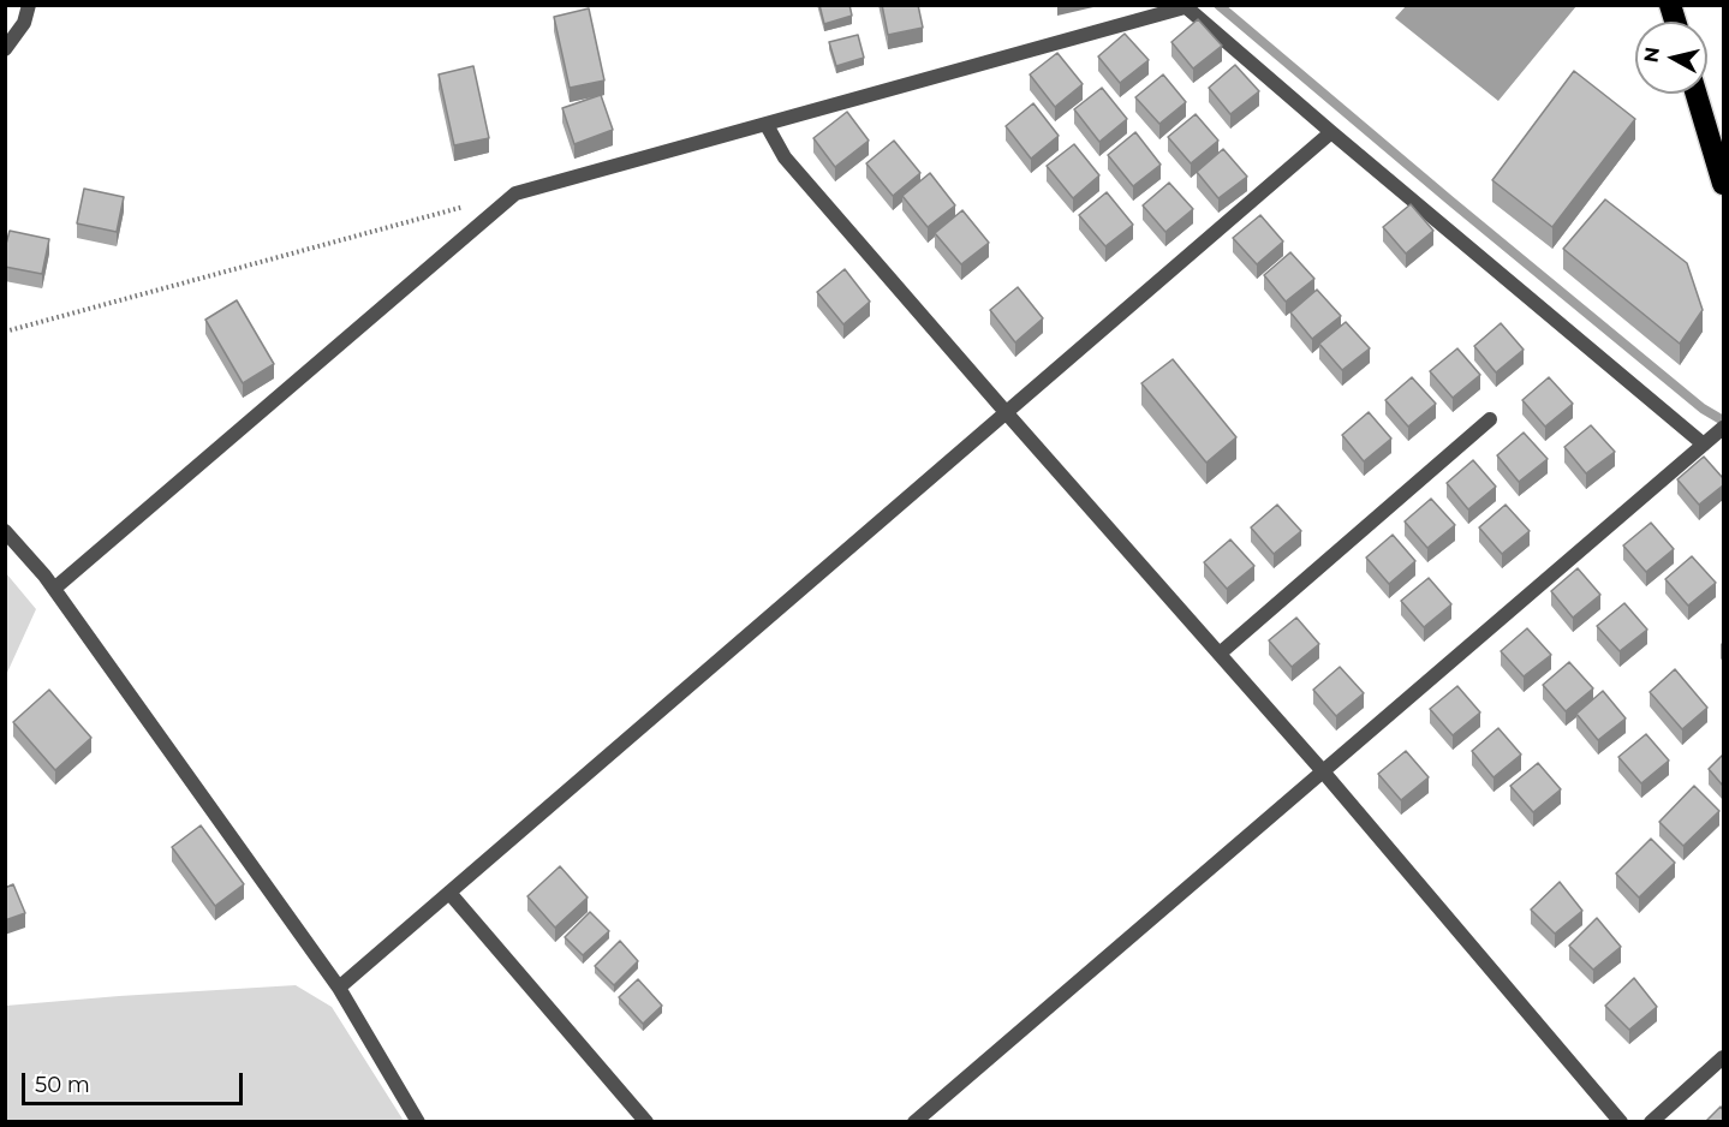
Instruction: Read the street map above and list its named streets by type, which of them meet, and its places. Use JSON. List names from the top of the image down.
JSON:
{
  "scale_bar": "50 m",
  "north": "left"
}
